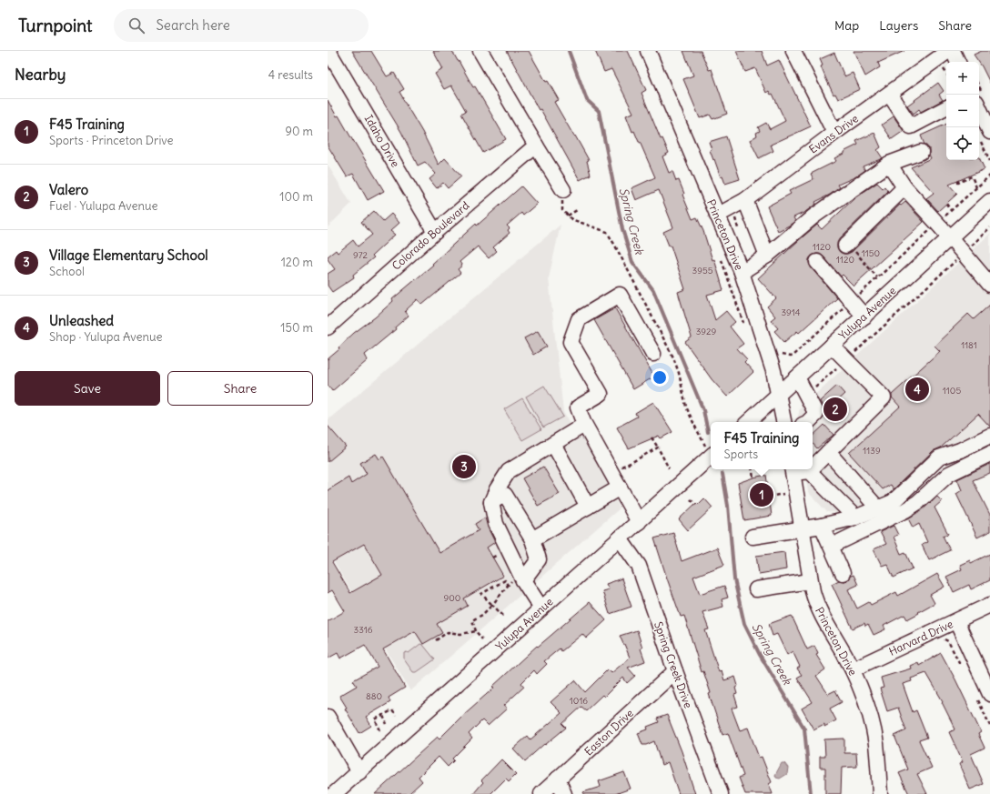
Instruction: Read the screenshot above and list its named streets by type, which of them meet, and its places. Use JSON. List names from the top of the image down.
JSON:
{
  "streets": {
    "street": [
      "Evans Drive",
      "Idaho Drive",
      "Princeton Drive",
      "Colorado Boulevard",
      "Yulupa Avenue",
      "Harvard Drive",
      "Spring Creek Drive",
      "Easton Drive"
    ]
  },
  "crossings": [
    ["Evans Drive", "Princeton Drive"],
    ["Idaho Drive", "Colorado Boulevard"],
    ["Princeton Drive", "Yulupa Avenue"],
    ["Princeton Drive", "Harvard Drive"],
    ["Yulupa Avenue", "Spring Creek Drive"],
    ["Spring Creek Drive", "Easton Drive"]
  ],
  "water": ["Spring Creek"],
  "house_numbers": [
    "1120",
    "1150",
    "972",
    "1120",
    "3955",
    "3914",
    "3929",
    "1181",
    "1105",
    "1139",
    "900",
    "3316",
    "880",
    "1016"
  ],
  "page": {
    "header": "Turnpoint",
    "search": "Search here",
    "nav": ["Map", "Layers", "Share"],
    "heading": ["Nearby", "4 results"],
    "map_buttons": ["+", "−"],
    "list": [
      {
        "mark": "1",
        "name": "F45 Training",
        "note": "Sports · Princeton Drive",
        "value": "90 m"
      },
      {
        "mark": "2",
        "name": "Valero",
        "note": "Fuel · Yulupa Avenue",
        "value": "100 m"
      },
      {
        "mark": "3",
        "name": "Village Elementary School",
        "note": "School",
        "value": "120 m"
      },
      {
        "mark": "4",
        "name": "Unleashed",
        "note": "Shop · Yulupa Avenue",
        "value": "150 m"
      }
    ],
    "buttons": ["Save", "Share"],
    "pins": [
      "4",
      "2",
      "3",
      "1"
    ],
    "popup": ["F45 Training", "Sports"]
  }
}
